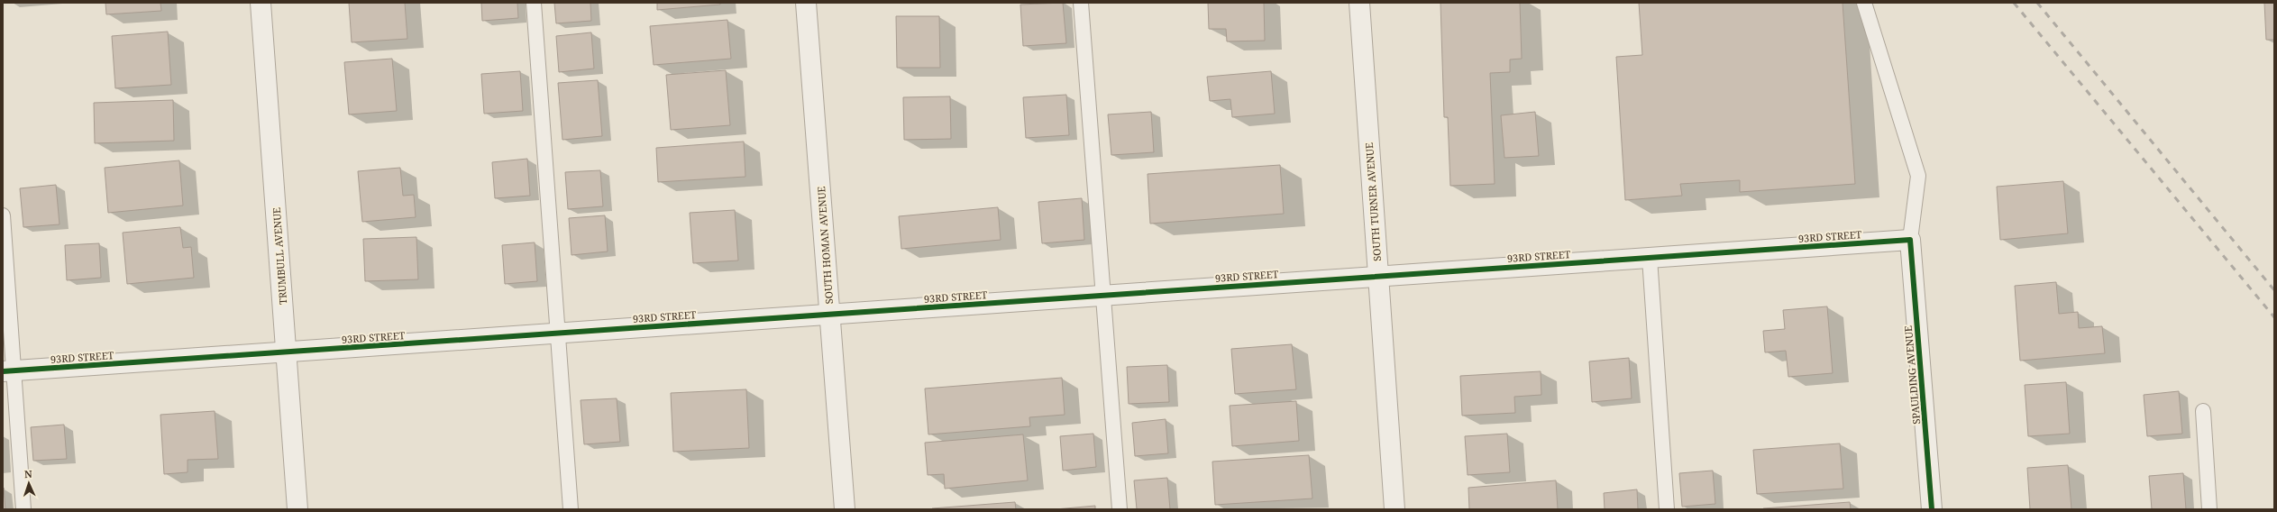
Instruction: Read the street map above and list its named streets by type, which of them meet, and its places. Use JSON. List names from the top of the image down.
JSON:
{
  "streets": {
    "street": [
      "SOUTH TURNER AVENUE",
      "93RD STREET",
      "SOUTH HOMAN AVENUE",
      "TRUMBULL AVENUE",
      "SPAULDING AVENUE"
    ]
  },
  "crossings": [
    ["SOUTH TURNER AVENUE", "93RD STREET"],
    ["93RD STREET", "SOUTH HOMAN AVENUE"],
    ["93RD STREET", "TRUMBULL AVENUE"],
    ["93RD STREET", "SPAULDING AVENUE"]
  ],
  "north": "top"
}
